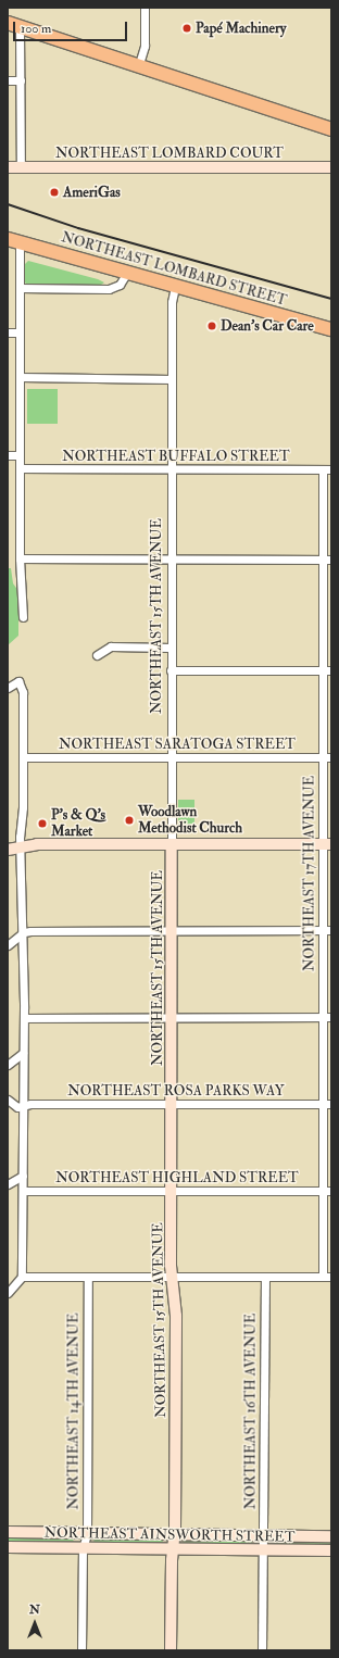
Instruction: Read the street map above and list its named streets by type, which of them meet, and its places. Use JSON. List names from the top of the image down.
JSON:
{
  "streets": {
    "main road": ["NORTHEAST LOMBARD STREET"],
    "street": [
      "NORTHEAST LOMBARD COURT",
      "NORTHEAST BUFFALO STREET",
      "NORTHEAST 15TH AVENUE",
      "NORTHEAST SARATOGA STREET",
      "NORTHEAST 17TH AVENUE",
      "NORTHEAST ROSA PARKS WAY",
      "NORTHEAST HIGHLAND STREET",
      "NORTHEAST 14TH AVENUE",
      "NORTHEAST 16TH AVENUE",
      "NORTHEAST AINSWORTH STREET"
    ]
  },
  "crossings": [
    ["NORTHEAST LOMBARD STREET", "NORTHEAST 15TH AVENUE"],
    ["NORTHEAST BUFFALO STREET", "NORTHEAST 15TH AVENUE"],
    ["NORTHEAST BUFFALO STREET", "NORTHEAST 17TH AVENUE"],
    ["NORTHEAST 15TH AVENUE", "NORTHEAST SARATOGA STREET"],
    ["NORTHEAST 15TH AVENUE", "NORTHEAST ROSA PARKS WAY"],
    ["NORTHEAST 15TH AVENUE", "NORTHEAST HIGHLAND STREET"],
    ["NORTHEAST 15TH AVENUE", "NORTHEAST AINSWORTH STREET"],
    ["NORTHEAST SARATOGA STREET", "NORTHEAST 17TH AVENUE"],
    ["NORTHEAST 17TH AVENUE", "NORTHEAST ROSA PARKS WAY"],
    ["NORTHEAST 17TH AVENUE", "NORTHEAST HIGHLAND STREET"],
    ["NORTHEAST 14TH AVENUE", "NORTHEAST AINSWORTH STREET"],
    ["NORTHEAST 16TH AVENUE", "NORTHEAST AINSWORTH STREET"]
  ],
  "places": [
    "Papé Machinery",
    "AmeriGas",
    "Dean's Car Care",
    "Woodlawn Methodist Church",
    "P's & Q's Market"
  ],
  "scale_bar": "100 m",
  "north": "top"
}
